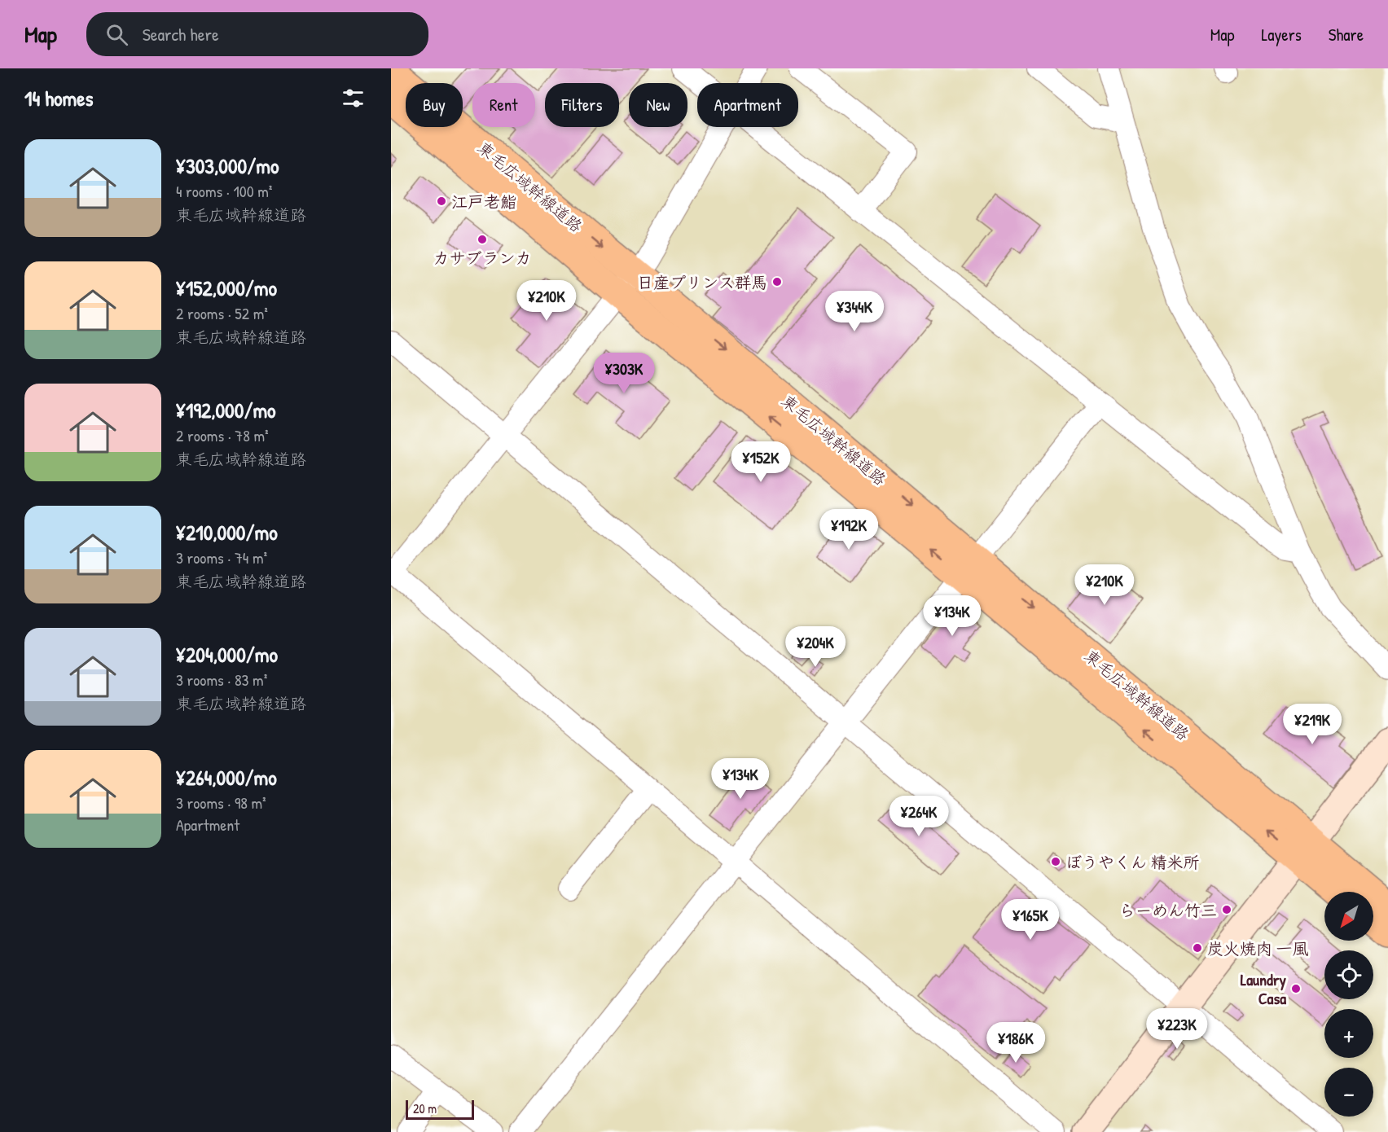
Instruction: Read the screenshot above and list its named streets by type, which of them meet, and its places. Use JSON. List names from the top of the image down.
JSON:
{
  "streets": {
    "highway": ["東毛広域幹線道路"]
  },
  "places": [
    "江戸老鮨",
    "カサブランカ",
    "日産プリンス群馬",
    "ぼうやくん 精米所",
    "らーめん竹三",
    "炭火焼肉 一風",
    "Laundry Casa"
  ],
  "scale_bar": "20 m",
  "north": "bottom left",
  "page": {
    "header": "Map",
    "search": "Search here",
    "nav": ["Map", "Layers", "Share"],
    "heading": "14 homes",
    "chip": [
      "Buy",
      "Rent",
      "Filters",
      "New",
      "Apartment"
    ],
    "list": [
      {
        "name": "¥303,000/mo",
        "note": "4 rooms · 100 m² · 東毛広域幹線道路"
      },
      {
        "name": "¥152,000/mo",
        "note": "2 rooms · 52 m² · 東毛広域幹線道路"
      },
      {
        "name": "¥192,000/mo",
        "note": "2 rooms · 78 m² · 東毛広域幹線道路"
      },
      {
        "name": "¥210,000/mo",
        "note": "3 rooms · 74 m² · 東毛広域幹線道路"
      },
      {
        "name": "¥204,000/mo",
        "note": "3 rooms · 83 m² · 東毛広域幹線道路"
      },
      {
        "name": "¥264,000/mo",
        "note": "3 rooms · 98 m² · Apartment"
      }
    ],
    "price": [
      "¥210K",
      "¥344K",
      "¥303K",
      "¥152K",
      "¥192K",
      "¥210K",
      "¥134K",
      "¥204K",
      "¥219K",
      "¥134K",
      "¥264K",
      "¥165K",
      "¥223K",
      "¥186K"
    ],
    "map_buttons": ["+", "−"],
    "scale": "20 m"
  }
}
